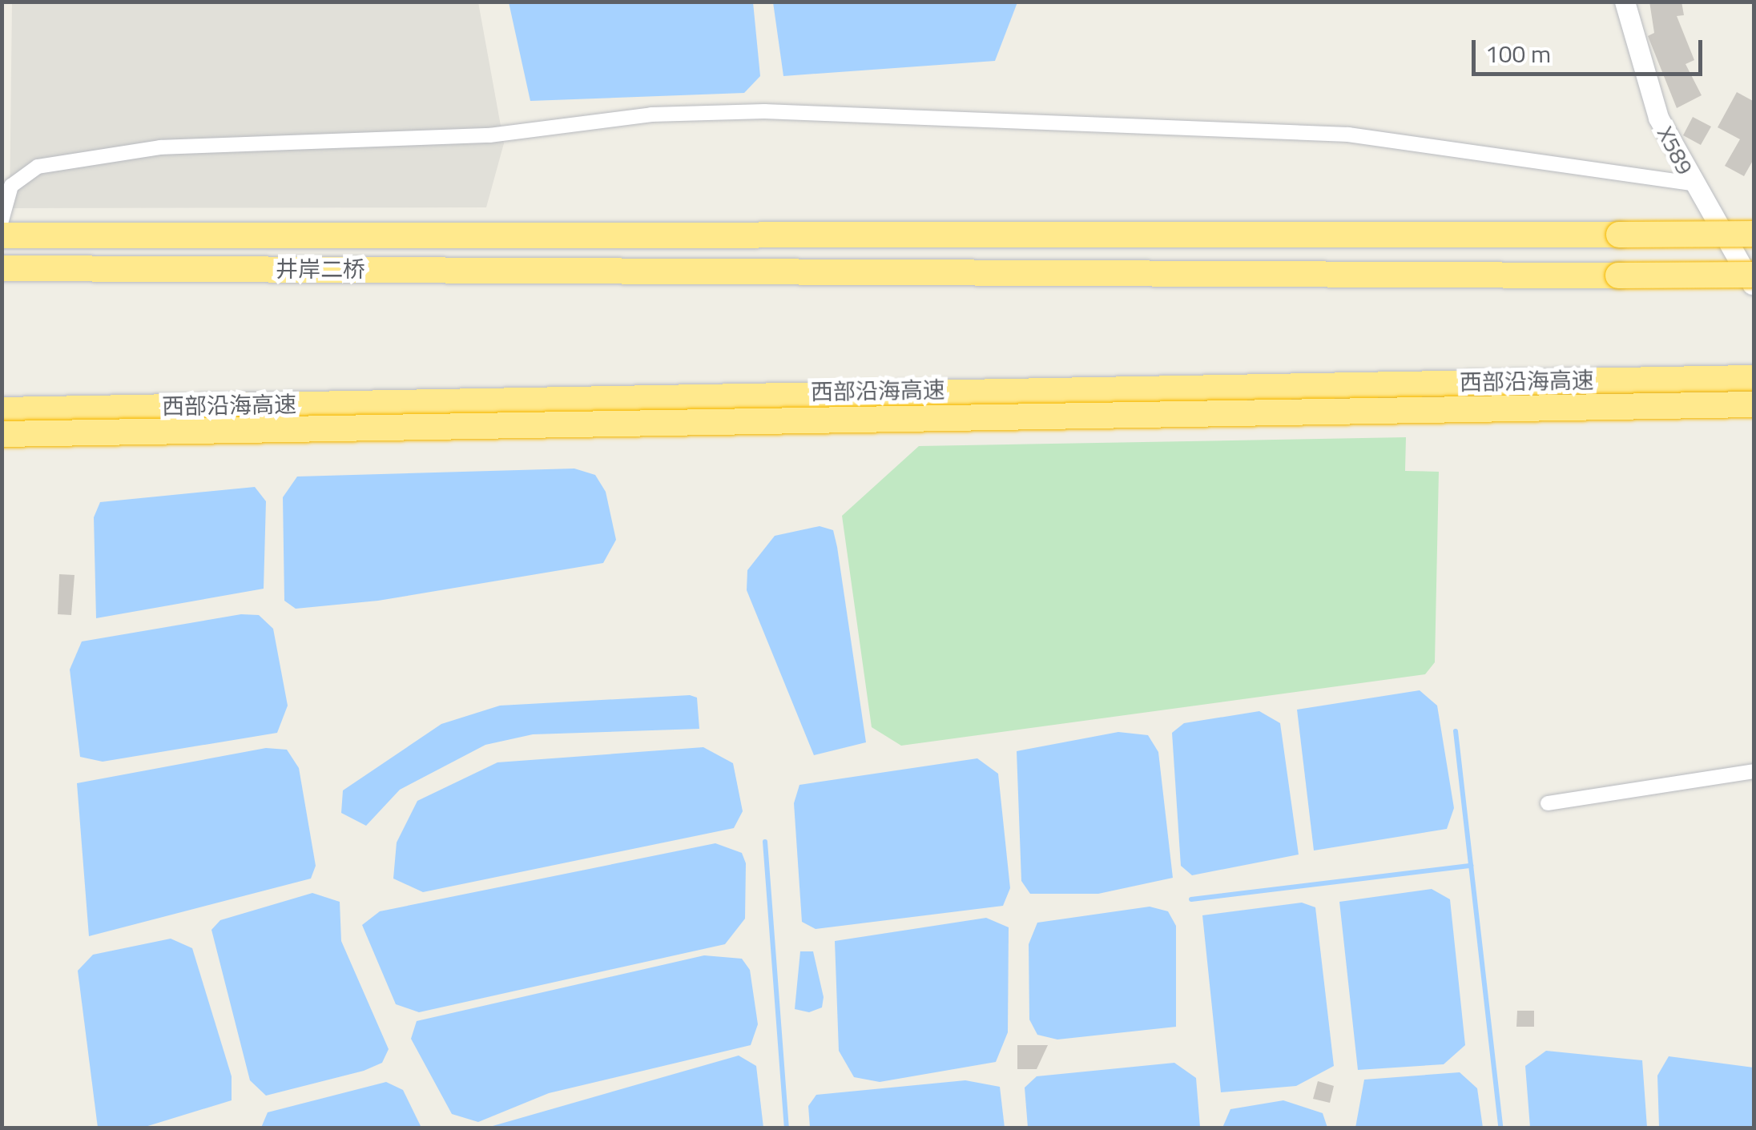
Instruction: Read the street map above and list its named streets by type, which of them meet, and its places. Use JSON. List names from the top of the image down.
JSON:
{
  "streets": {
    "highway": ["井岸二桥", "西部沿海高速"],
    "street": ["X589"]
  },
  "scale_bar": "100 m"
}
